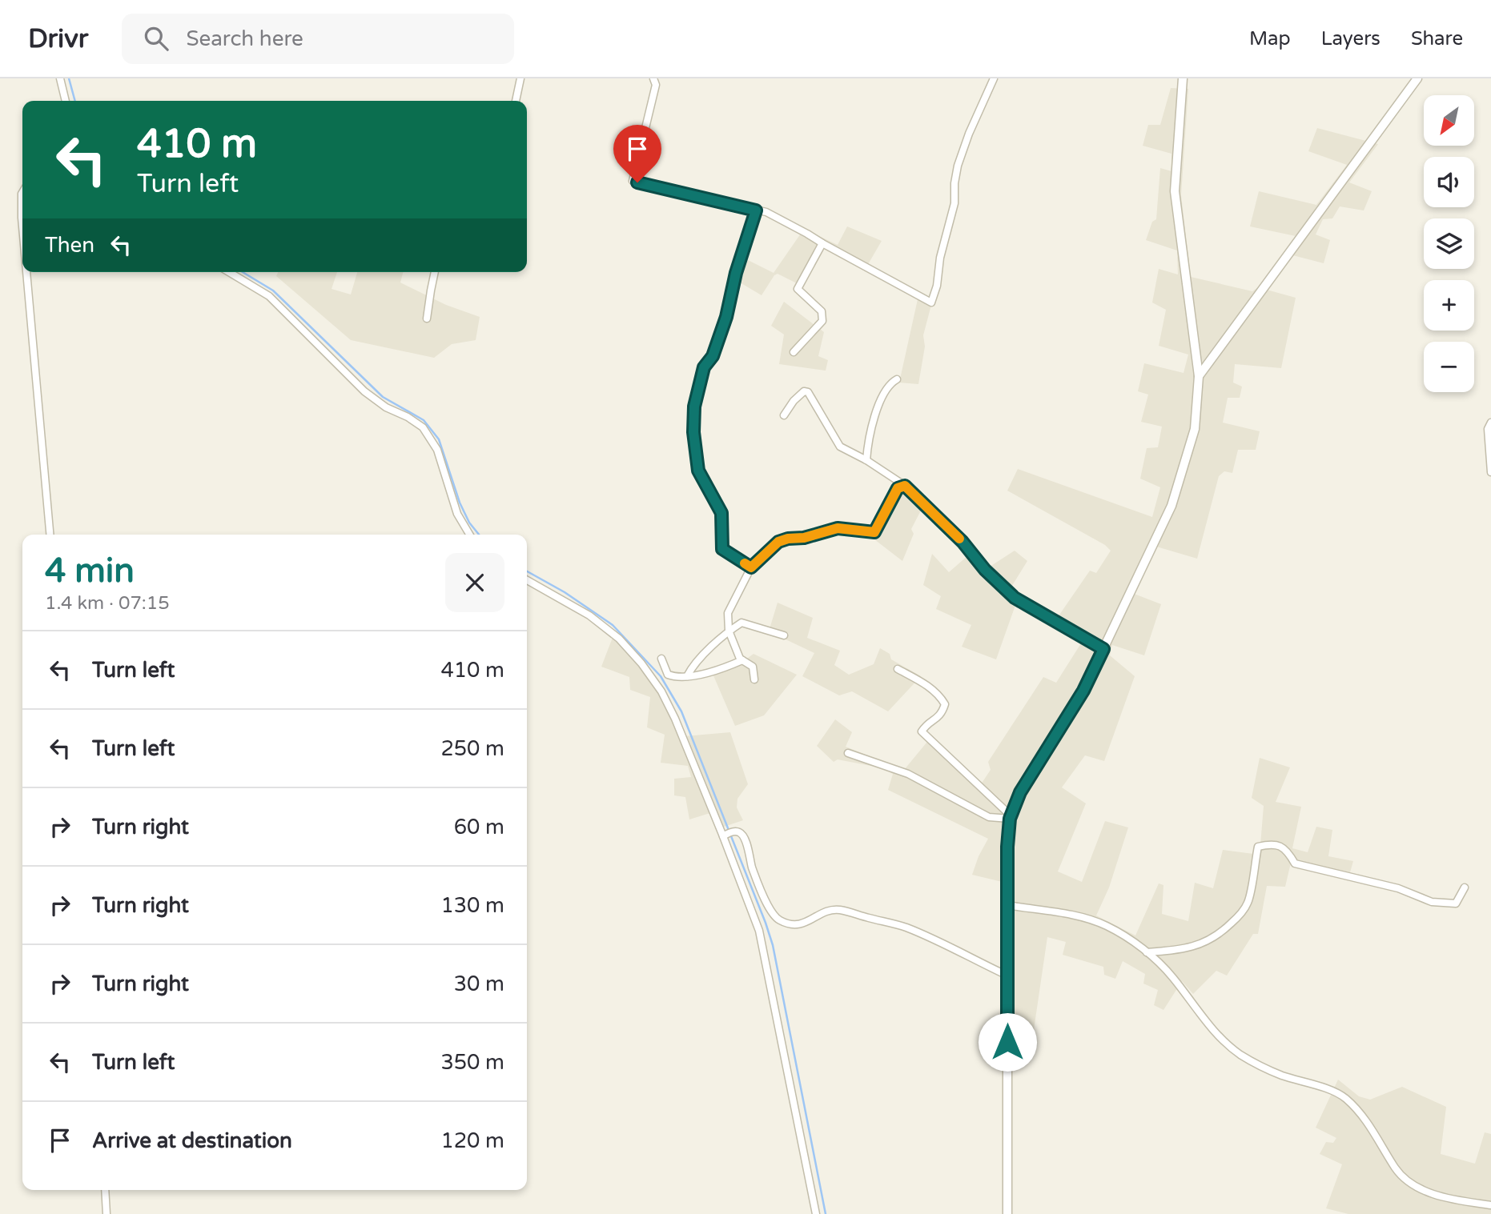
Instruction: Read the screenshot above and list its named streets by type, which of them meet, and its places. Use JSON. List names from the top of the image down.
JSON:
{
  "north": "bottom left",
  "page": {
    "header": "Drivr",
    "search": "Search here",
    "nav": ["Map", "Layers", "Share"],
    "map_buttons": ["+", "−"],
    "turn": ["410 m", "Turn left"],
    "then": "Then",
    "heading": ["4 min", "1.4 km · 07:15"],
    "list": [
      {
        "name": "Turn left",
        "value": "410 m"
      },
      {
        "name": "Turn left",
        "value": "250 m"
      },
      {
        "name": "Turn right",
        "value": "60 m"
      },
      {
        "name": "Turn right",
        "value": "130 m"
      },
      {
        "name": "Turn right",
        "value": "30 m"
      },
      {
        "name": "Turn left",
        "value": "350 m"
      },
      {
        "name": "Arrive at destination",
        "value": "120 m"
      }
    ]
  }
}
